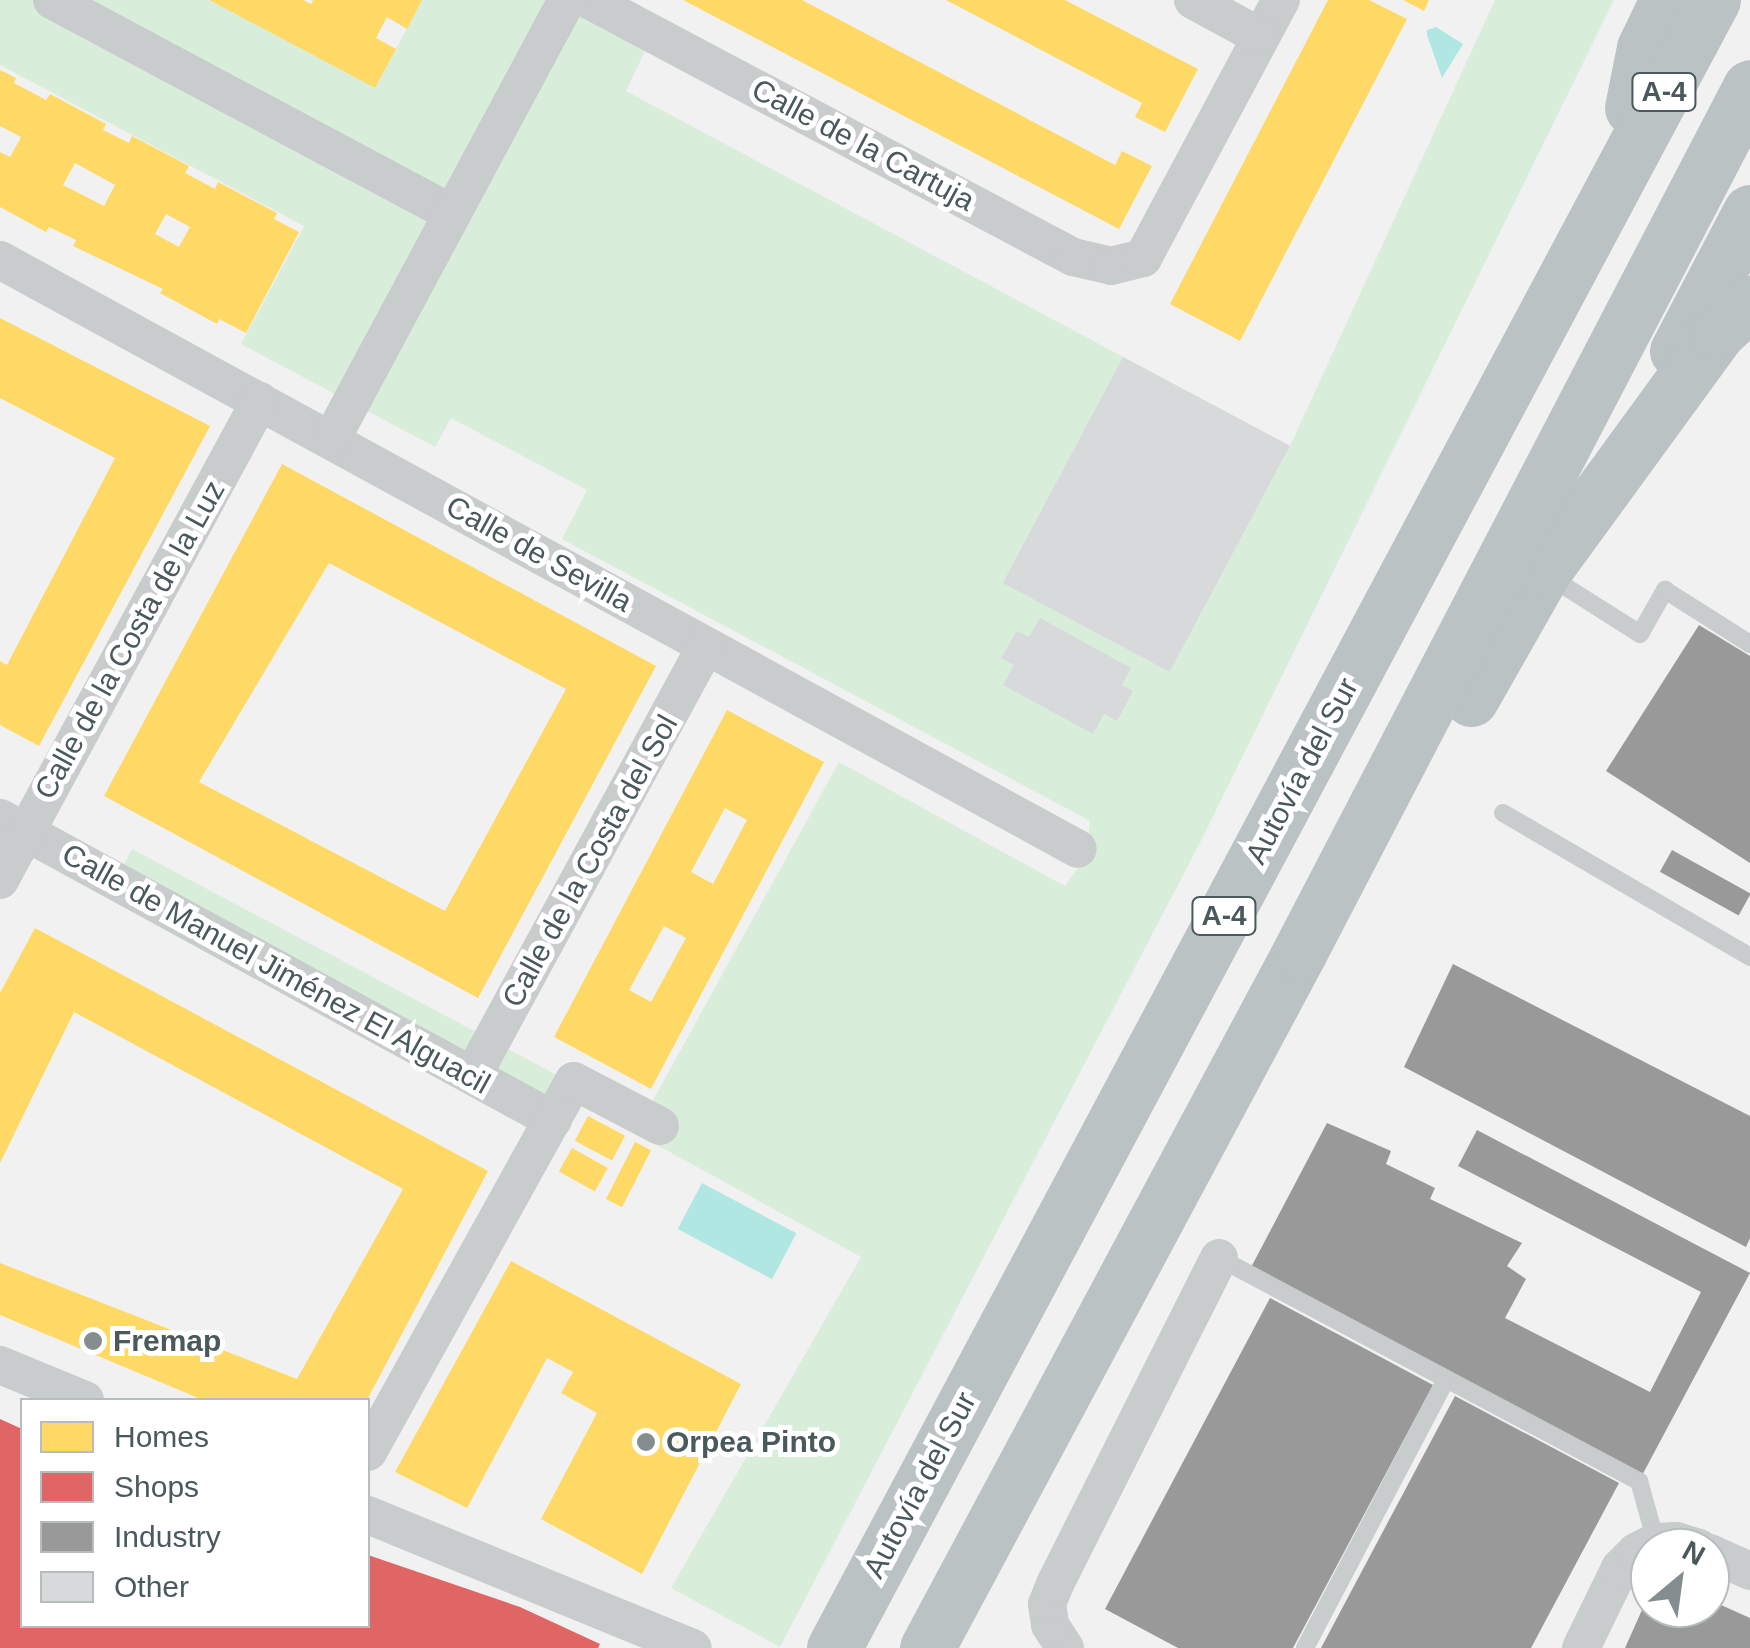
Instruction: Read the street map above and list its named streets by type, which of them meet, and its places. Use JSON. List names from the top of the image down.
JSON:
{
  "streets": {
    "highway": ["A-4", "Autovía del Sur"],
    "street": [
      "Calle de la Cartuja",
      "Calle de Sevilla",
      "Calle de la Costa de la Luz",
      "Calle de la Costa del Sol",
      "Calle de Manuel Jiménez El Alguacil"
    ]
  },
  "crossings": [
    ["Calle de Sevilla", "Calle de la Costa de la Luz"],
    ["Calle de Sevilla", "Calle de la Costa del Sol"],
    ["Calle de la Costa de la Luz", "Calle de Manuel Jiménez El Alguacil"],
    ["Calle de la Costa del Sol", "Calle de Manuel Jiménez El Alguacil"]
  ],
  "places": ["Fremap", "Orpea Pinto"],
  "legend": [
    "Homes",
    "Shops",
    "Industry",
    "Other"
  ],
  "north": "top right"
}
